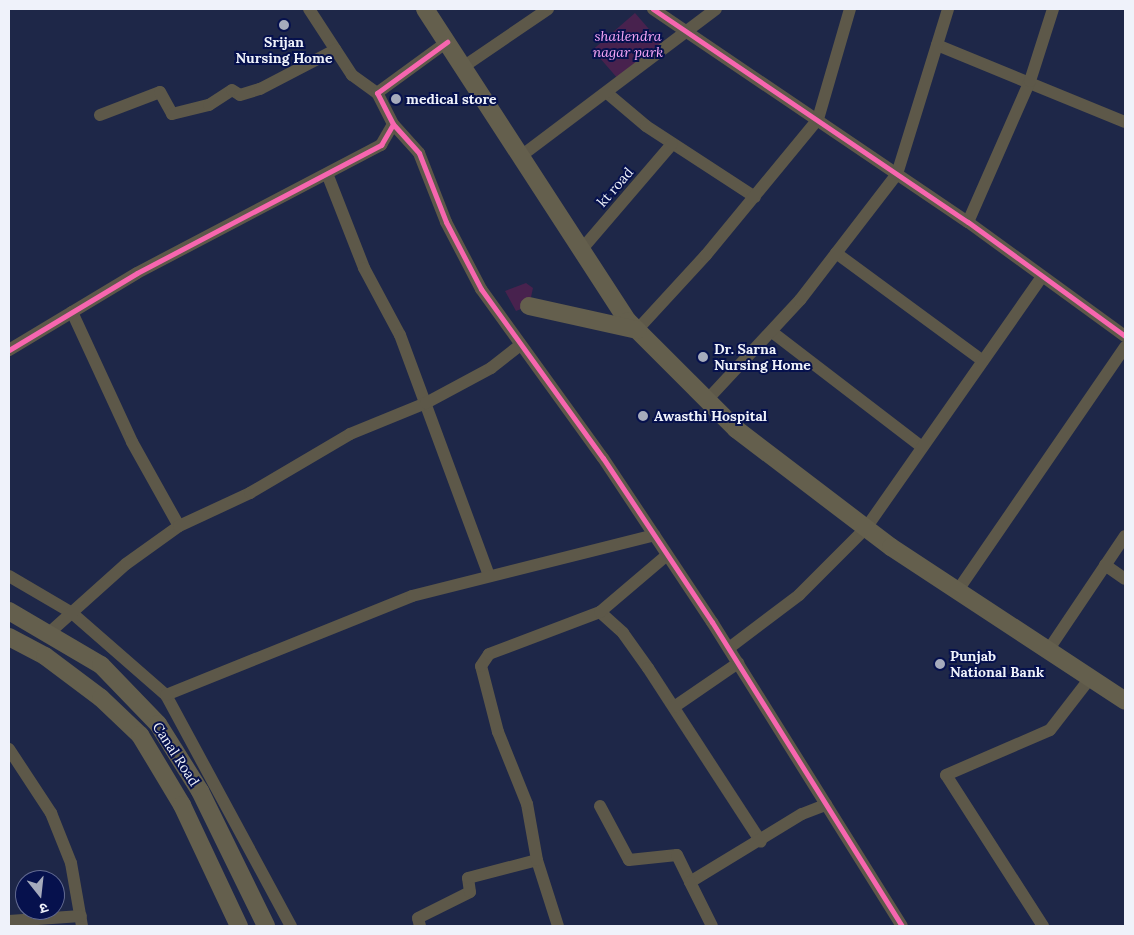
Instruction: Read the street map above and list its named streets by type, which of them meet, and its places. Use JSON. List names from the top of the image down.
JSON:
{
  "streets": {
    "main road": ["Canal Road"],
    "street": ["kt road"]
  },
  "parks": ["shailendra nagar park"],
  "places": [
    "Srijan Nursing Home",
    "medical store",
    "Dr. Sarna Nursing Home",
    "Awasthi Hospital",
    "Punjab National Bank"
  ],
  "north": "bottom"
}
